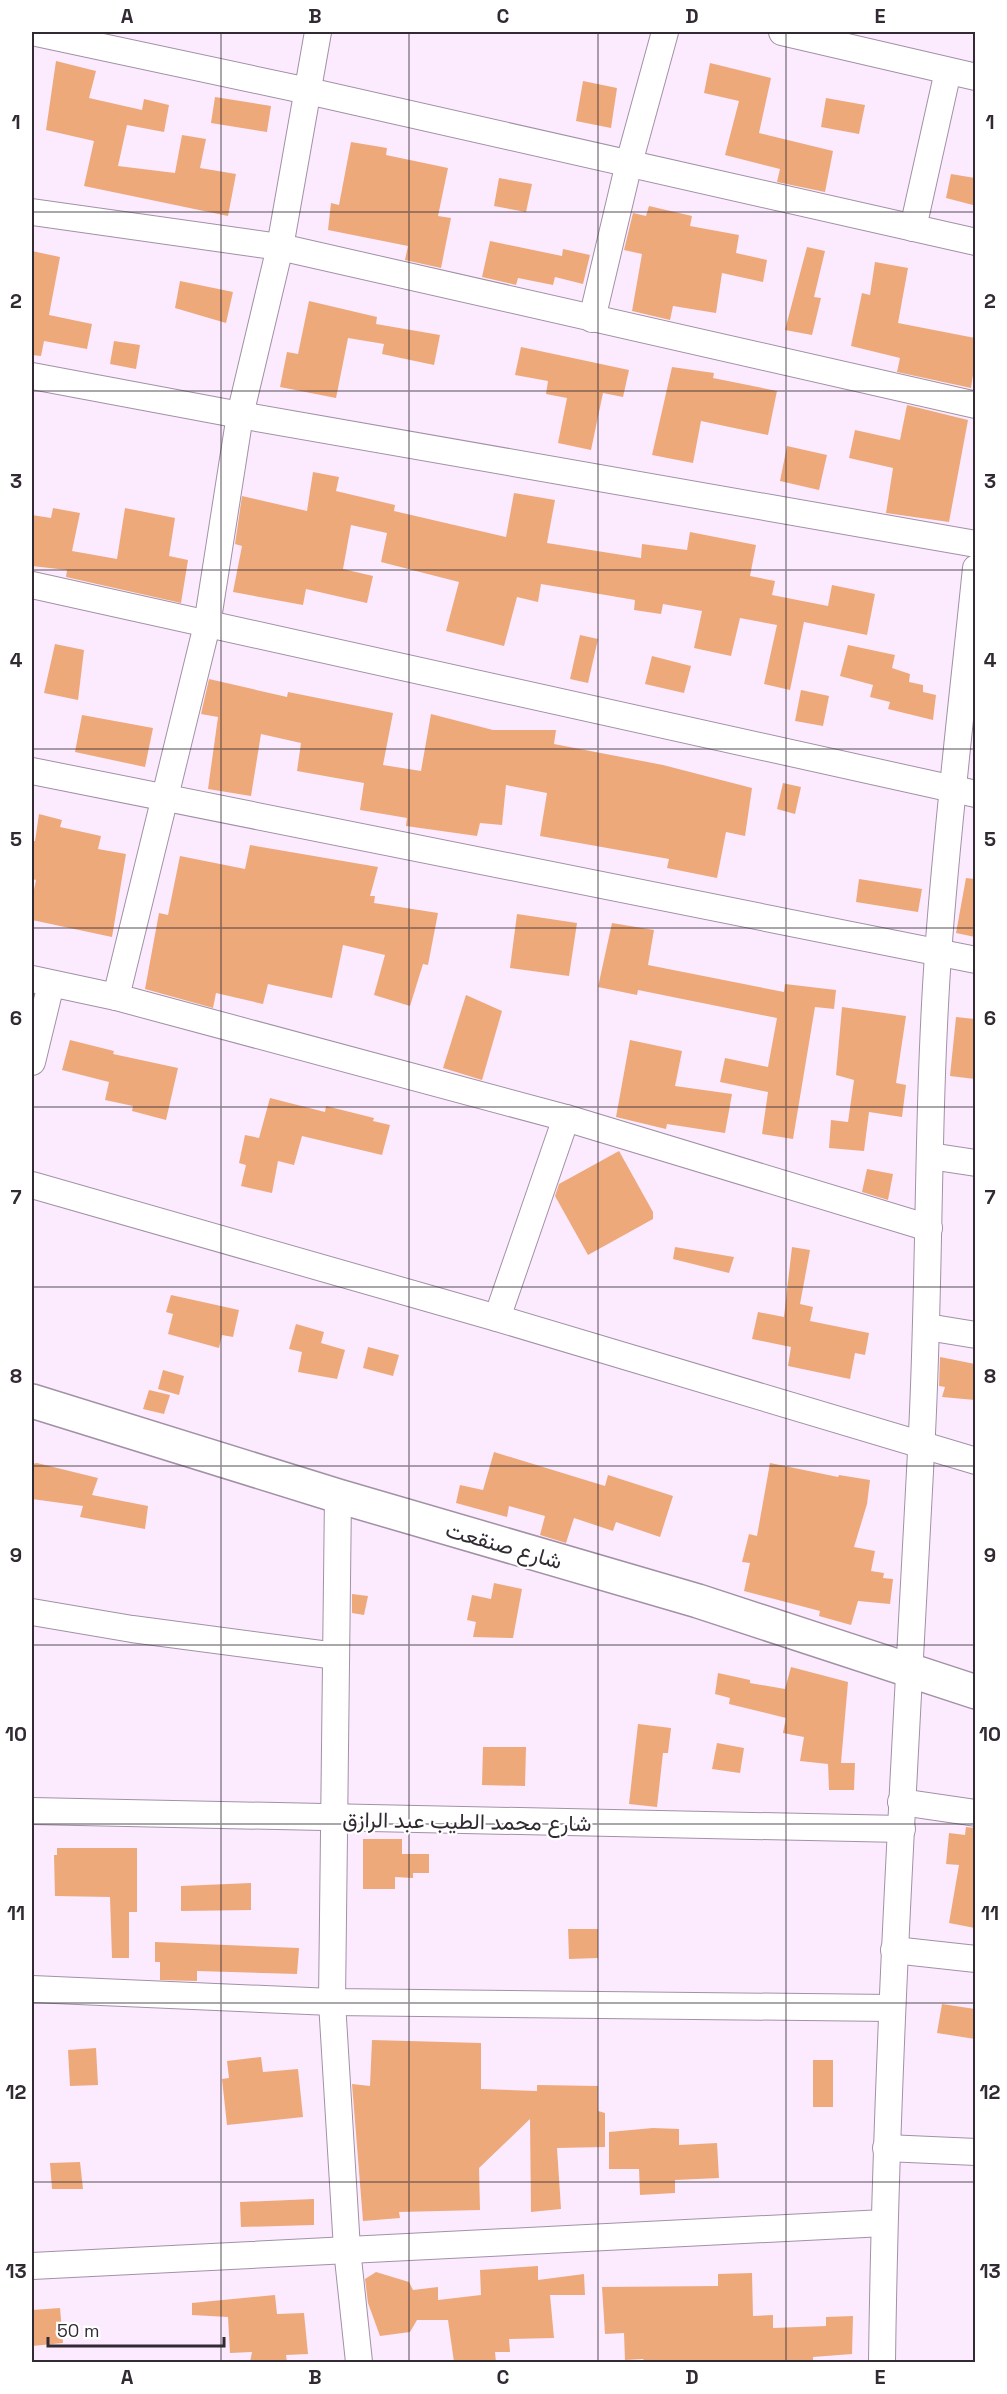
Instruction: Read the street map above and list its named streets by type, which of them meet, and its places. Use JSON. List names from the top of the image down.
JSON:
{
  "streets": {
    "street": ["شارع صنقعت", "شارع محمد الطيب عبد الرازق"]
  },
  "scale_bar": "50 m",
  "grid": {
    "columns": [
      "A",
      "B",
      "C",
      "D",
      "E"
    ],
    "rows": [
      "1",
      "2",
      "3",
      "4",
      "5",
      "6",
      "7",
      "8",
      "9",
      "10",
      "11",
      "12",
      "13"
    ]
  }
}
